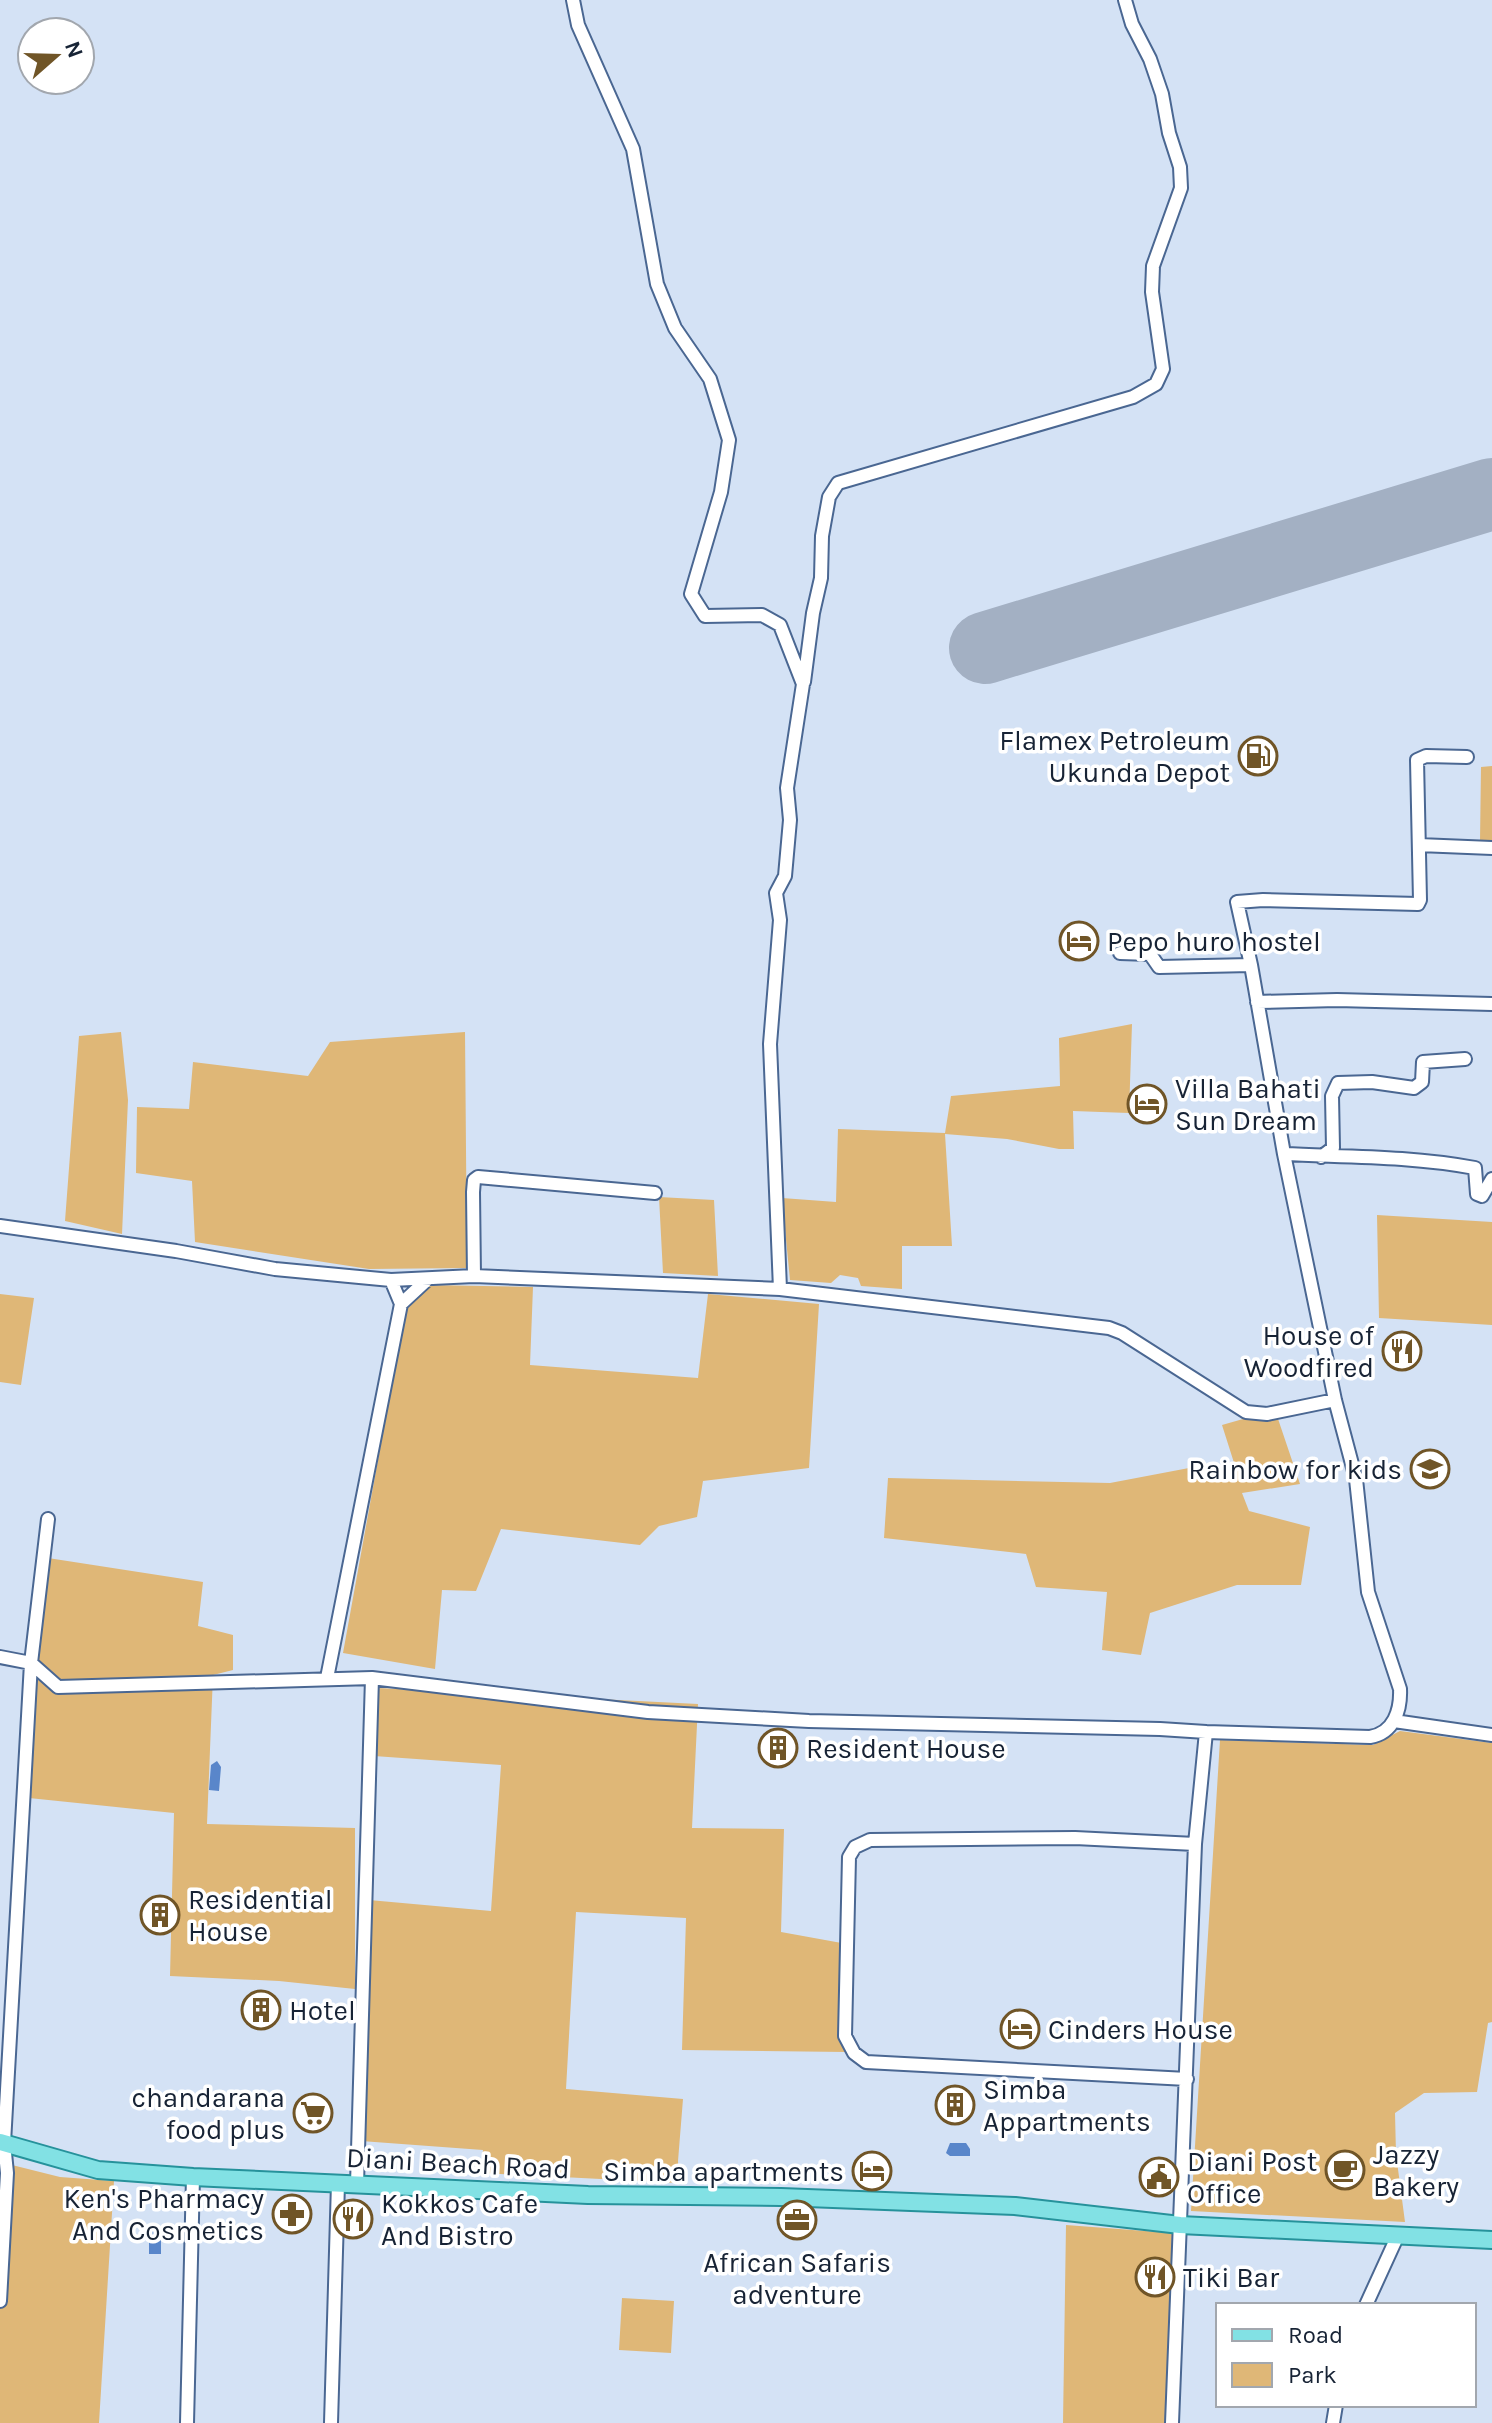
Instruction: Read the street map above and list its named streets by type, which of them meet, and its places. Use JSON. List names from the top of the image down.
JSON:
{
  "streets": {
    "main road": ["Diani Beach Road"]
  },
  "places": {
    "fuel station": ["Flamex Petroleum Ukunda Depot"],
    "hotel": [
      "Pepo huro hostel",
      "Villa Bahati Sun Dream",
      "Cinders House",
      "Simba apartments"
    ],
    "restaurant": ["House of Woodfired", "Kokkos Cafe And Bistro", "Tiki Bar"],
    "school or university": ["Rainbow for kids"],
    "building": [
      "Resident House",
      "Residential House",
      "Hotel",
      "Simba Appartments"
    ],
    "supermarket": ["chandarana food plus"],
    "cafe": ["Jazzy Bakery"],
    "public building": ["Diani Post Office"],
    "pharmacy": ["Ken's Pharmacy And Cosmetics"],
    "office": ["African Safaris adventure"]
  },
  "legend": ["Road", "Park"],
  "north": "right"
}
